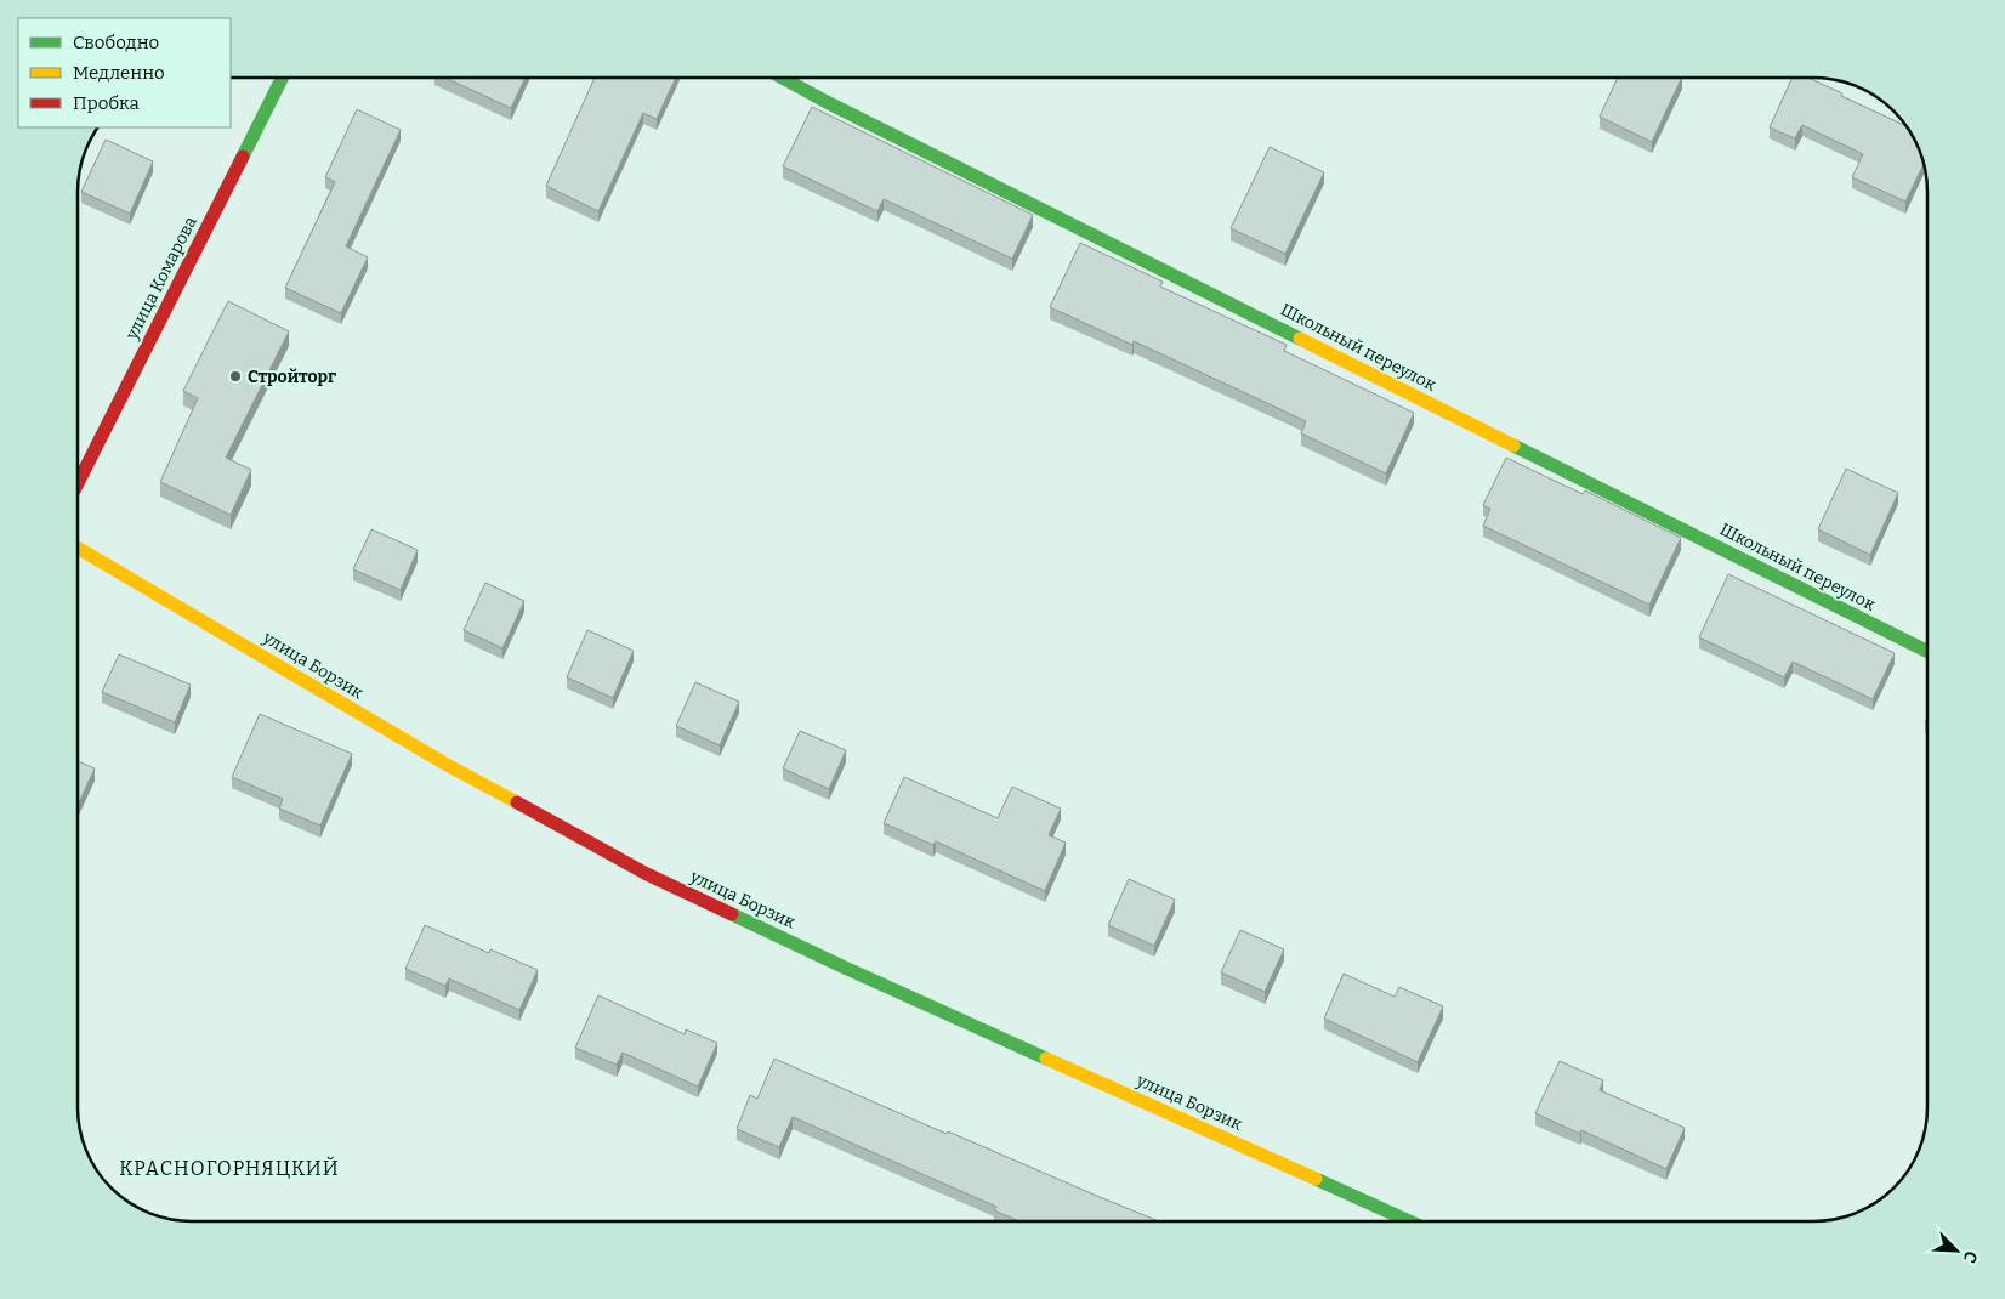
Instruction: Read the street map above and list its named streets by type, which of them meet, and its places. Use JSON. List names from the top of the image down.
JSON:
{
  "streets": {
    "street": ["улица Комарова", "Школьный переулок", "улица Борзик"]
  },
  "districts": ["КРАСНОГОРНЯЦКИЙ"],
  "places": ["Стройторг"],
  "legend": ["Свободно", "Медленно", "Пробка"],
  "north": "bottom right"
}
